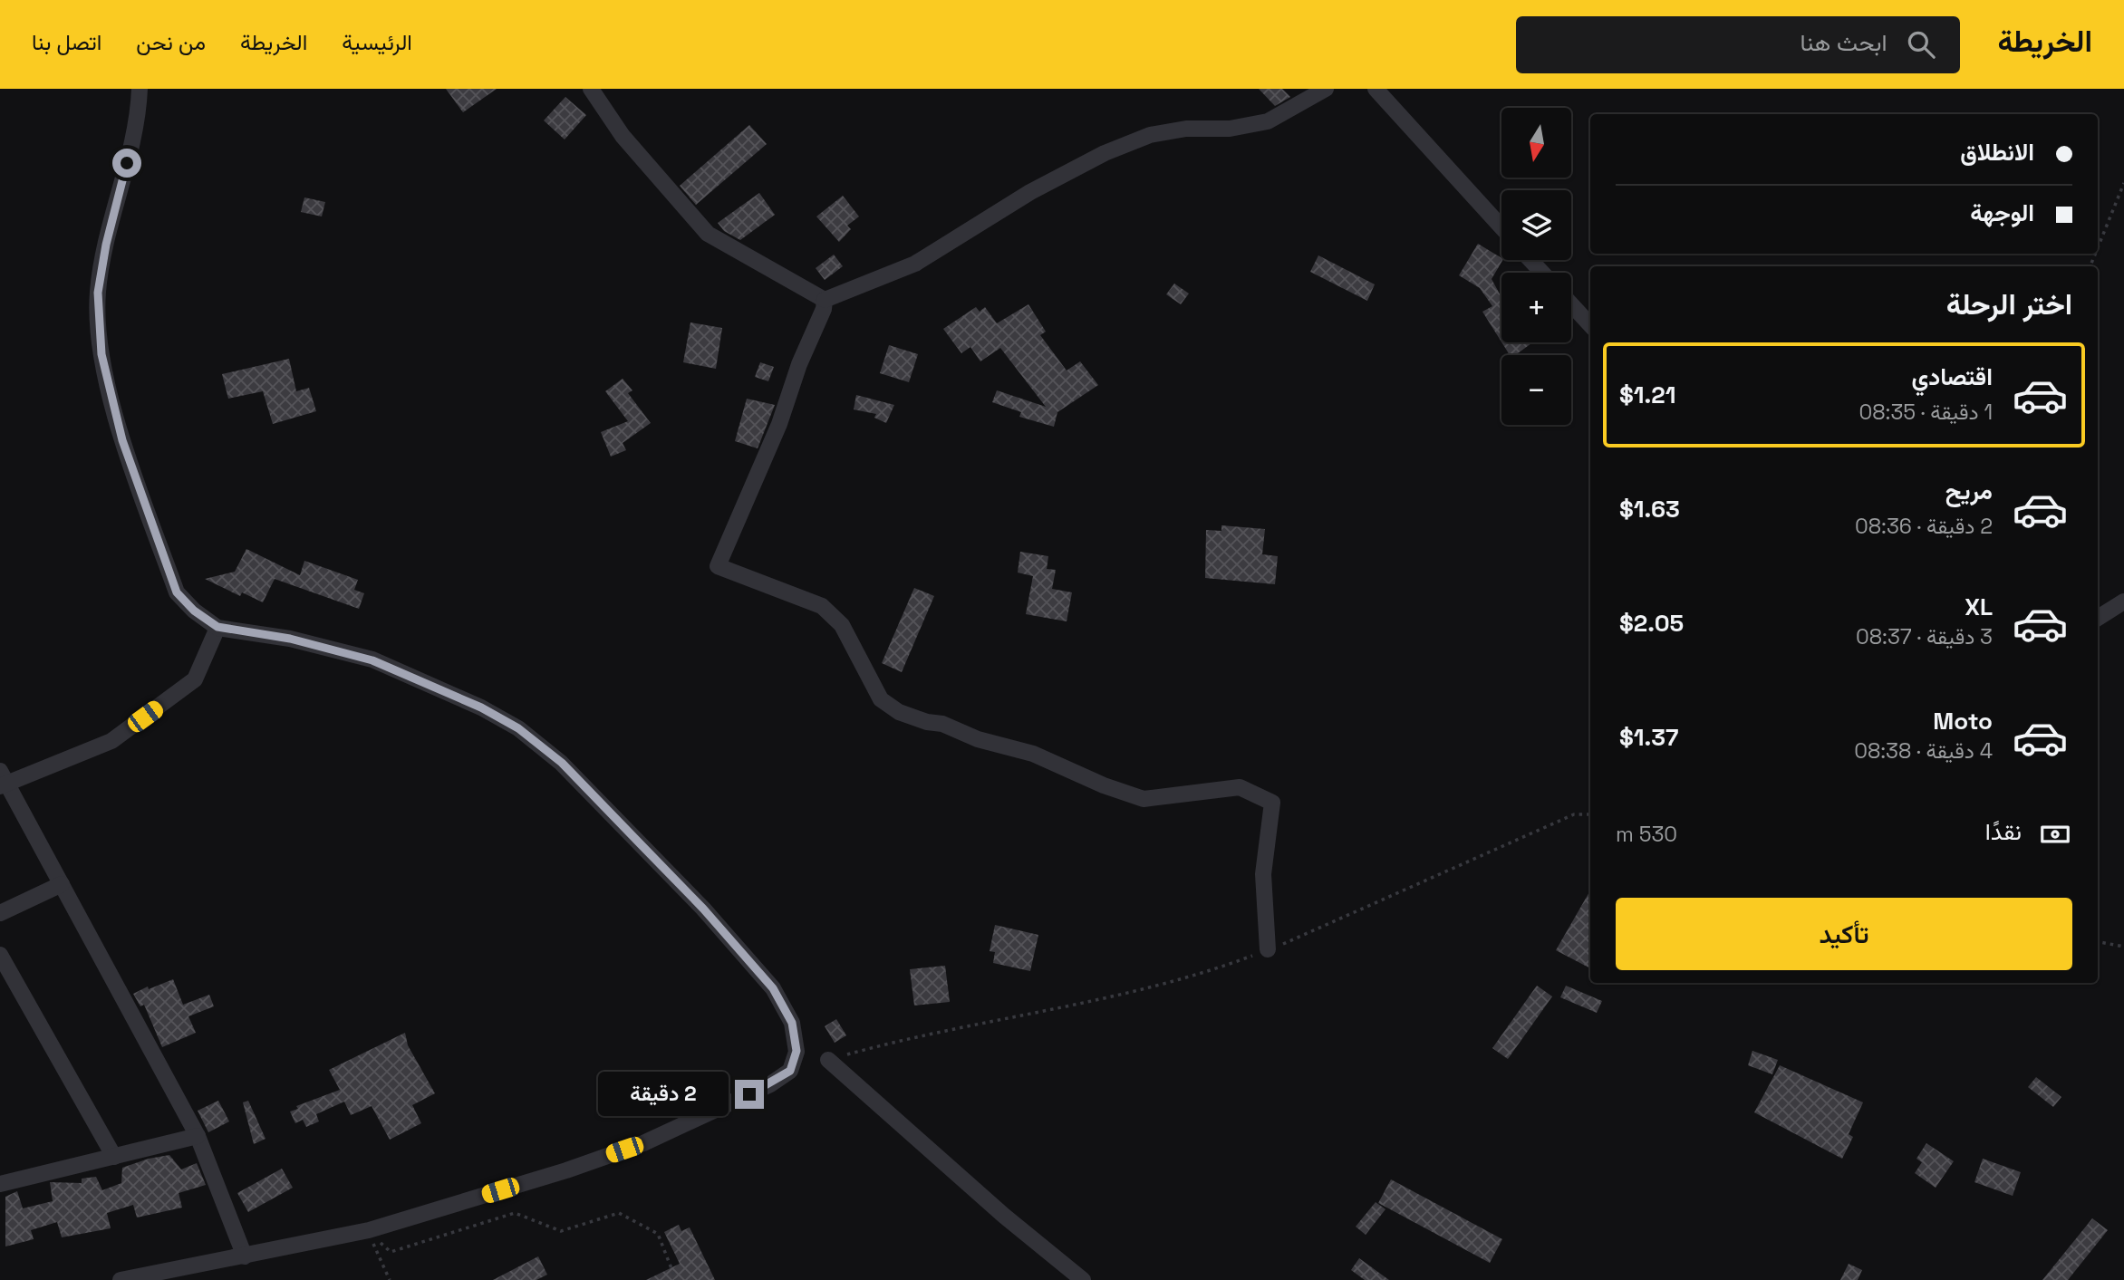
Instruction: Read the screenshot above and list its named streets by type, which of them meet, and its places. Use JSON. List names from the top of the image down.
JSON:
{
  "north": "bottom",
  "page": {
    "header": "الخريطة",
    "search": "ابحث هنا",
    "nav": [
      "الرئيسية",
      "الخريطة",
      "من نحن",
      "اتصل بنا"
    ],
    "map_buttons": ["+", "−"],
    "banner": ["الانطلاق", "الوجهة"],
    "heading": "اختر الرحلة",
    "list": [
      {
        "name": "اقتصادي",
        "note": "1 دقيقة · 08:35",
        "value": "$1.21"
      },
      {
        "name": "مريح",
        "note": "2 دقيقة · 08:36",
        "value": "$1.63"
      },
      {
        "name": "XL",
        "note": "3 دقيقة · 08:37",
        "value": "$2.05"
      },
      {
        "name": "Moto",
        "note": "4 دقيقة · 08:38",
        "value": "$1.37"
      }
    ],
    "pay": ["نقدًا", "530 m"],
    "buttons": "تأكيد",
    "bubble": "2 دقيقة"
  }
}
